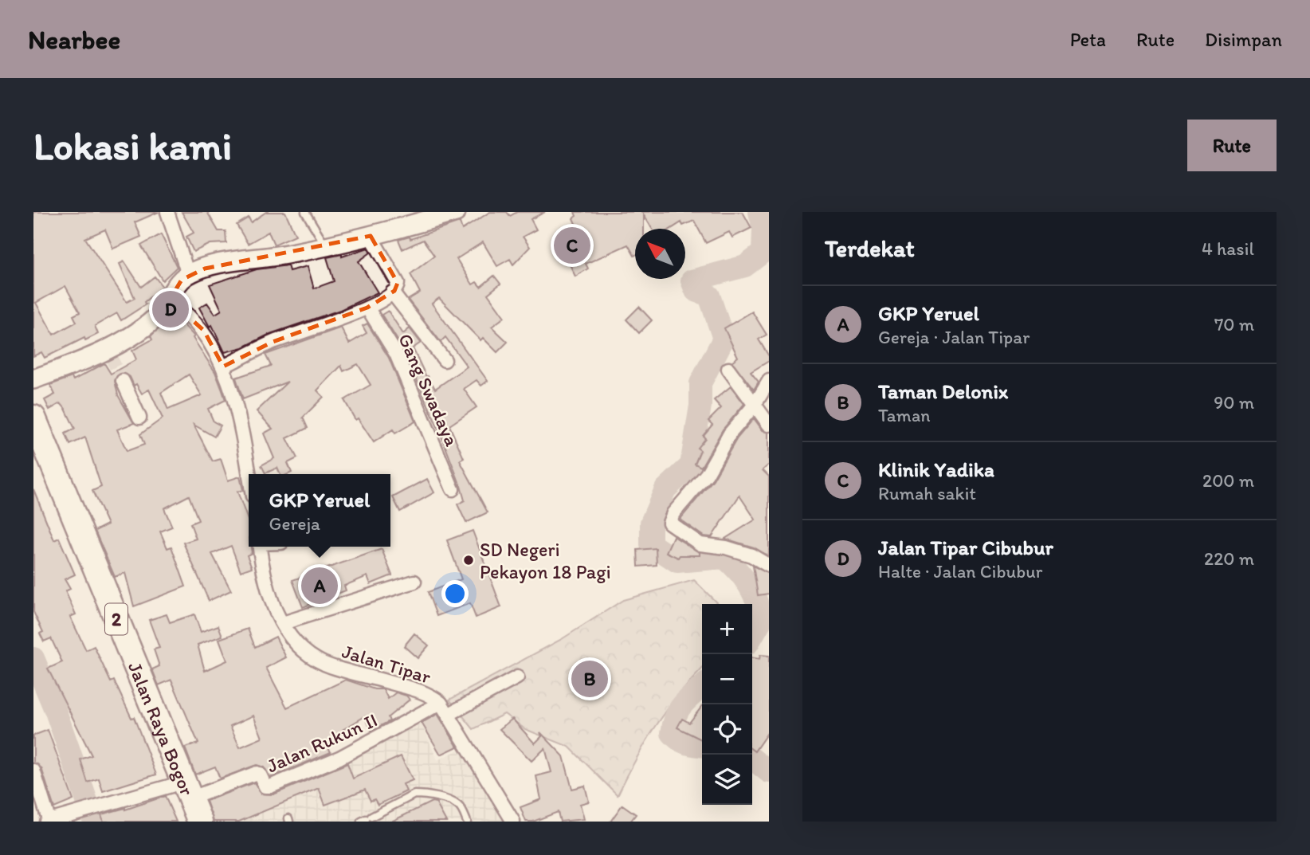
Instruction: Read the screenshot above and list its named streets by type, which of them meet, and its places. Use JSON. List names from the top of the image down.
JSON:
{
  "streets": {
    "highway": ["2", "Jalan Raya Bogor"],
    "street": ["Gang Swadaya", "Jalan Tipar", "Jalan Rukun II"]
  },
  "crossings": [
    ["Jalan Tipar", "Jalan Rukun II"],
    ["Jalan Raya Bogor", "Jalan Rukun II"]
  ],
  "places": ["SD Negeri Pekayon 18 Pagi"],
  "north": "top left",
  "page": {
    "header": "Nearbee",
    "nav": ["Peta", "Rute", "Disimpan"],
    "buttons": "Rute",
    "title": "Lokasi kami",
    "heading": ["Terdekat", "4 hasil"],
    "pins": [
      "C",
      "D",
      "A",
      "B"
    ],
    "list": [
      {
        "mark": "A",
        "name": "GKP Yeruel",
        "note": "Gereja · Jalan Tipar",
        "value": "70 m"
      },
      {
        "mark": "B",
        "name": "Taman Delonix",
        "note": "Taman",
        "value": "90 m"
      },
      {
        "mark": "C",
        "name": "Klinik Yadika",
        "note": "Rumah sakit",
        "value": "200 m"
      },
      {
        "mark": "D",
        "name": "Jalan Tipar Cibubur",
        "note": "Halte · Jalan Cibubur",
        "value": "220 m"
      }
    ],
    "popup": ["GKP Yeruel", "Gereja"],
    "map_buttons": ["+", "−"]
  }
}
